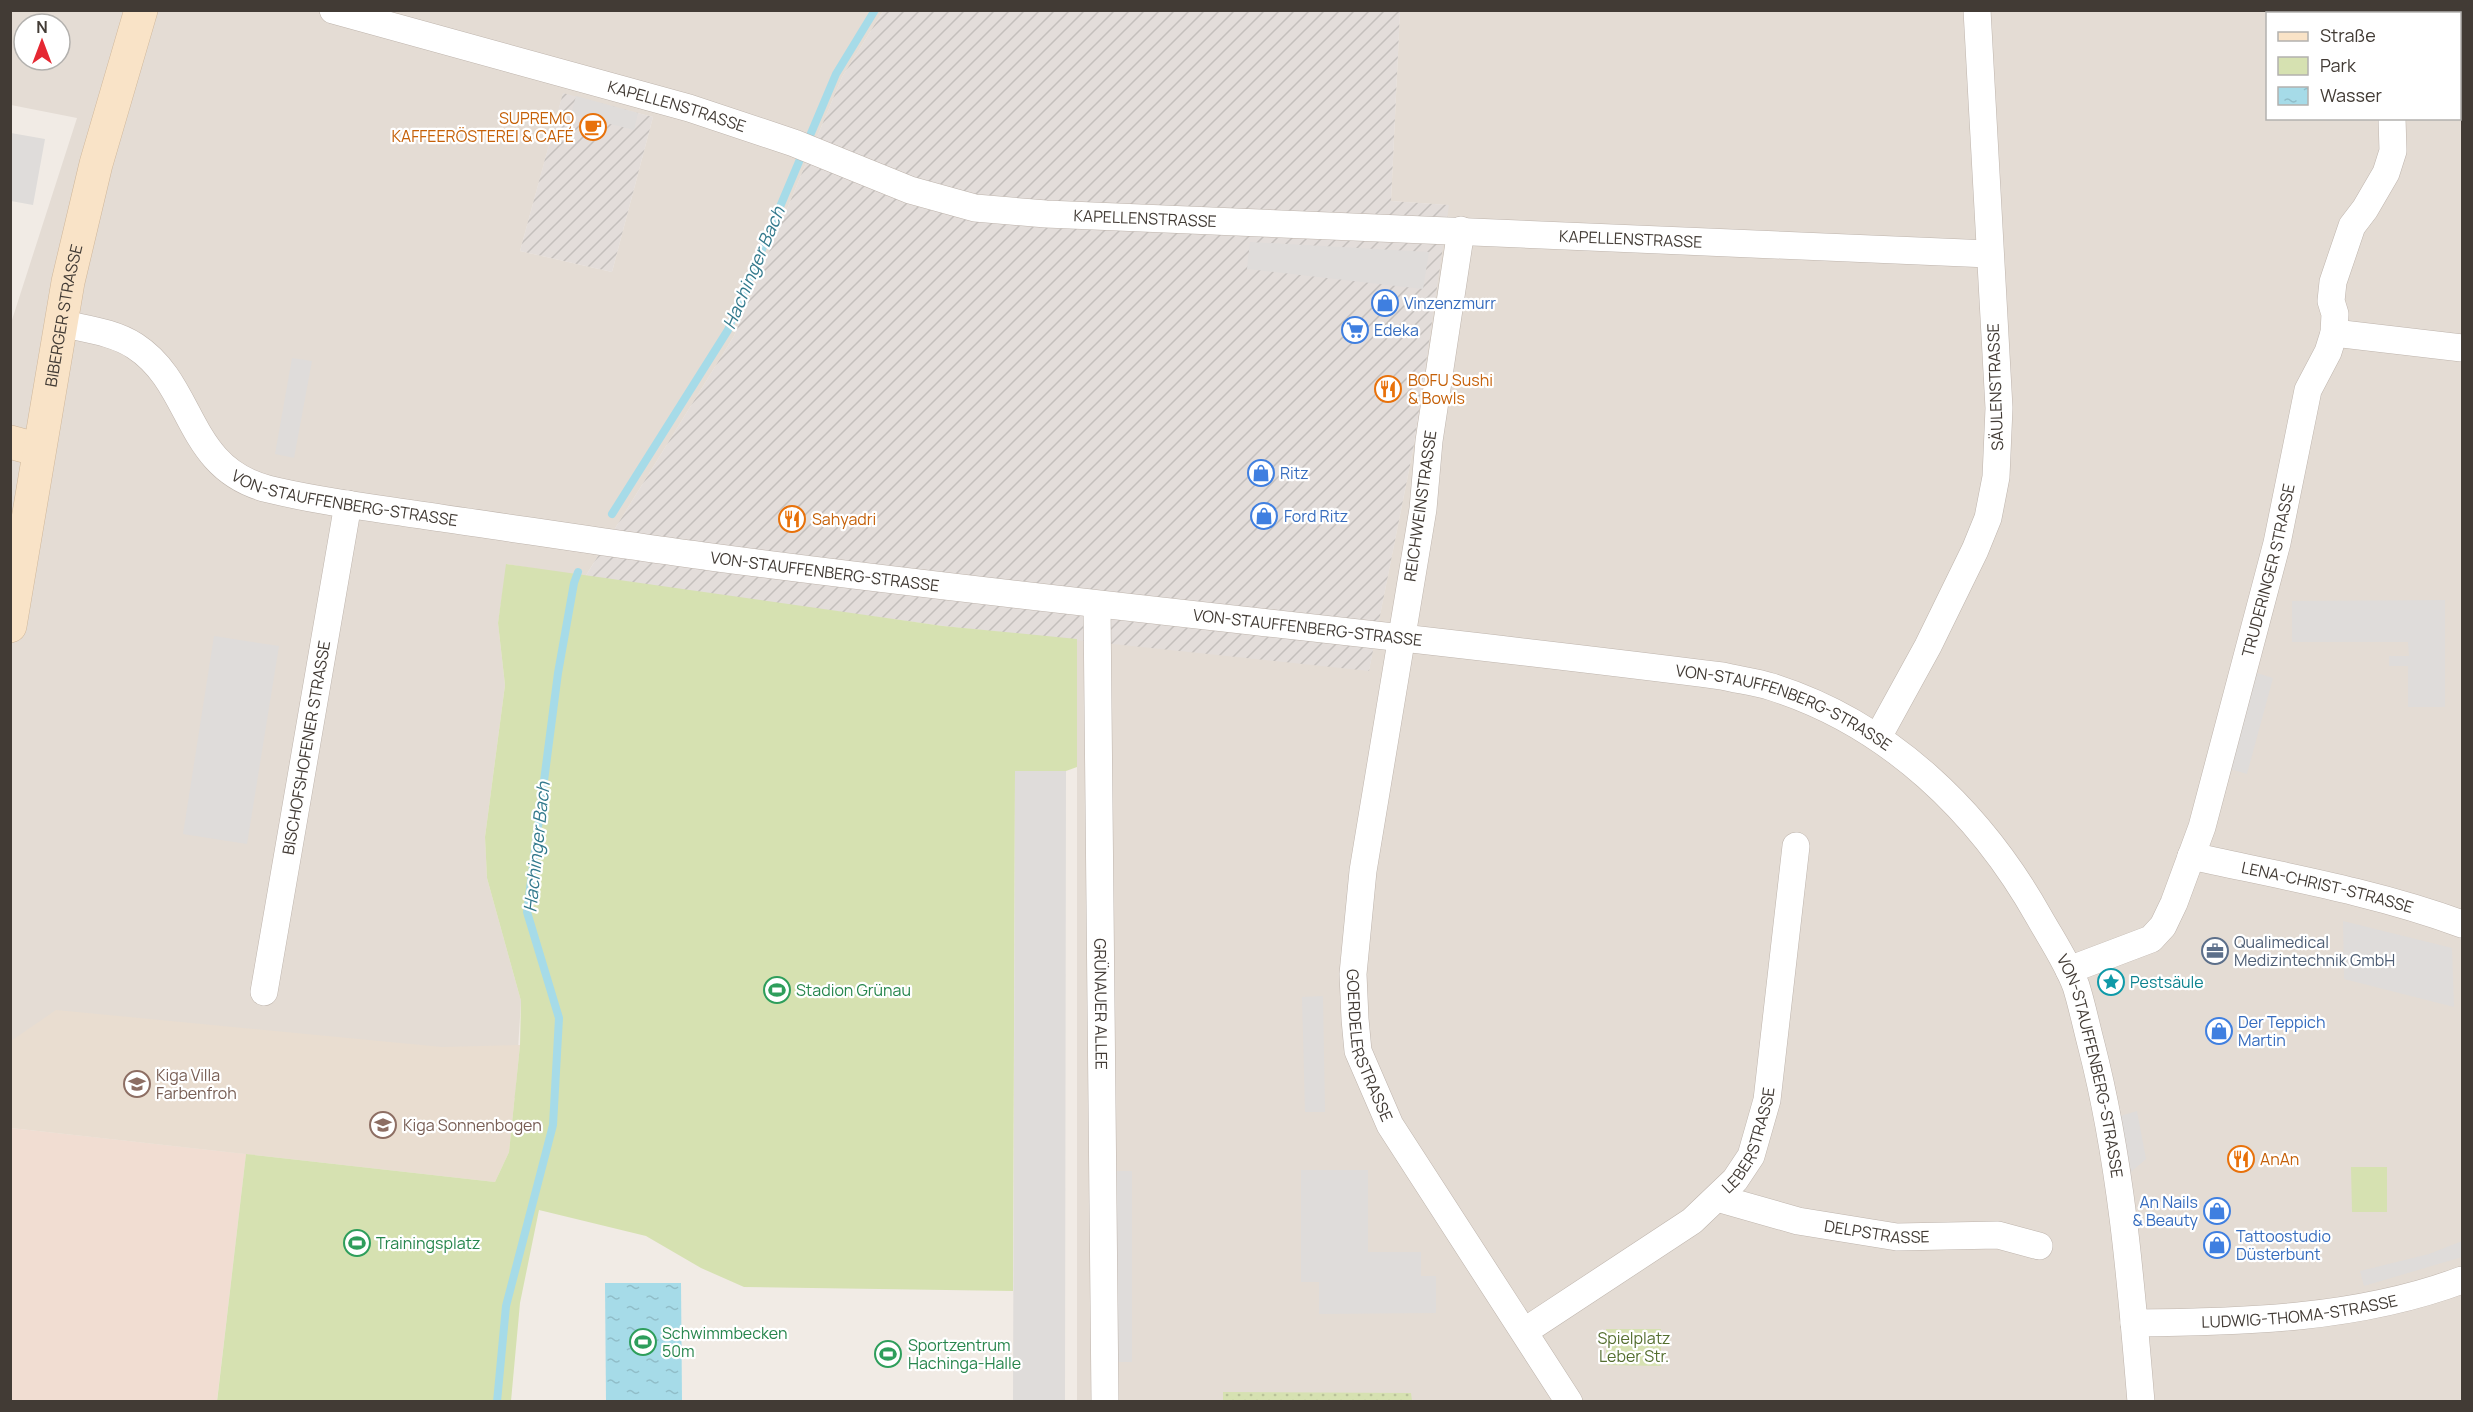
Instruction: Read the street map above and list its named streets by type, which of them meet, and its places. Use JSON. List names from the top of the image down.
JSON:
{
  "streets": {
    "main road": ["BIBERGER STRASSE"],
    "street": [
      "KAPELLENSTRASSE",
      "SÄULENSTRASSE",
      "VON-STAUFFENBERG-STRASSE",
      "REICHWEINSTRASSE",
      "TRUDERINGER STRASSE",
      "BISCHOFSHOFENER STRASSE",
      "LENA-CHRIST-STRASSE",
      "GRÜNAUER ALLEE",
      "GOERDELERSTRASSE",
      "LEBERSTRASSE",
      "DELPSTRASSE",
      "LUDWIG-THOMA-STRASSE"
    ]
  },
  "crossings": [
    ["KAPELLENSTRASSE", "SÄULENSTRASSE"],
    ["KAPELLENSTRASSE", "REICHWEINSTRASSE"],
    ["BIBERGER STRASSE", "VON-STAUFFENBERG-STRASSE"],
    ["SÄULENSTRASSE", "VON-STAUFFENBERG-STRASSE"],
    ["VON-STAUFFENBERG-STRASSE", "REICHWEINSTRASSE"],
    ["VON-STAUFFENBERG-STRASSE", "TRUDERINGER STRASSE"],
    ["VON-STAUFFENBERG-STRASSE", "BISCHOFSHOFENER STRASSE"],
    ["VON-STAUFFENBERG-STRASSE", "GRÜNAUER ALLEE"],
    ["VON-STAUFFENBERG-STRASSE", "GOERDELERSTRASSE"],
    ["VON-STAUFFENBERG-STRASSE", "LUDWIG-THOMA-STRASSE"],
    ["REICHWEINSTRASSE", "GOERDELERSTRASSE"],
    ["TRUDERINGER STRASSE", "LENA-CHRIST-STRASSE"],
    ["GOERDELERSTRASSE", "LEBERSTRASSE"],
    ["LEBERSTRASSE", "DELPSTRASSE"]
  ],
  "water": ["Hachinger Bach"],
  "parks": ["Spielplatz Leber Str."],
  "places": {
    "cafe": ["SUPREMO KAFFEERÖSTEREI & CAFÉ"],
    "shop": [
      "Vinzenzmurr",
      "Ritz",
      "Ford Ritz",
      "Der Teppich Martin",
      "An Nails & Beauty",
      "Tattoostudio Düsterbunt"
    ],
    "supermarket": ["Edeka"],
    "restaurant": ["BOFU Sushi & Bowls", "Sahyadri", "AnAn"],
    "office": ["Qualimedical Medizintechnik GmbH"],
    "place": ["Pestsäule"],
    "sports": [
      "Stadion Grünau",
      "Trainingsplatz",
      "Schwimmbecken 50m",
      "Sportzentrum Hachinga-Halle"
    ],
    "school or university": ["Kiga Villa Farbenfroh", "Kiga Sonnenbogen"]
  },
  "legend": ["Straße", "Park", "Wasser"],
  "north": "top"
}
